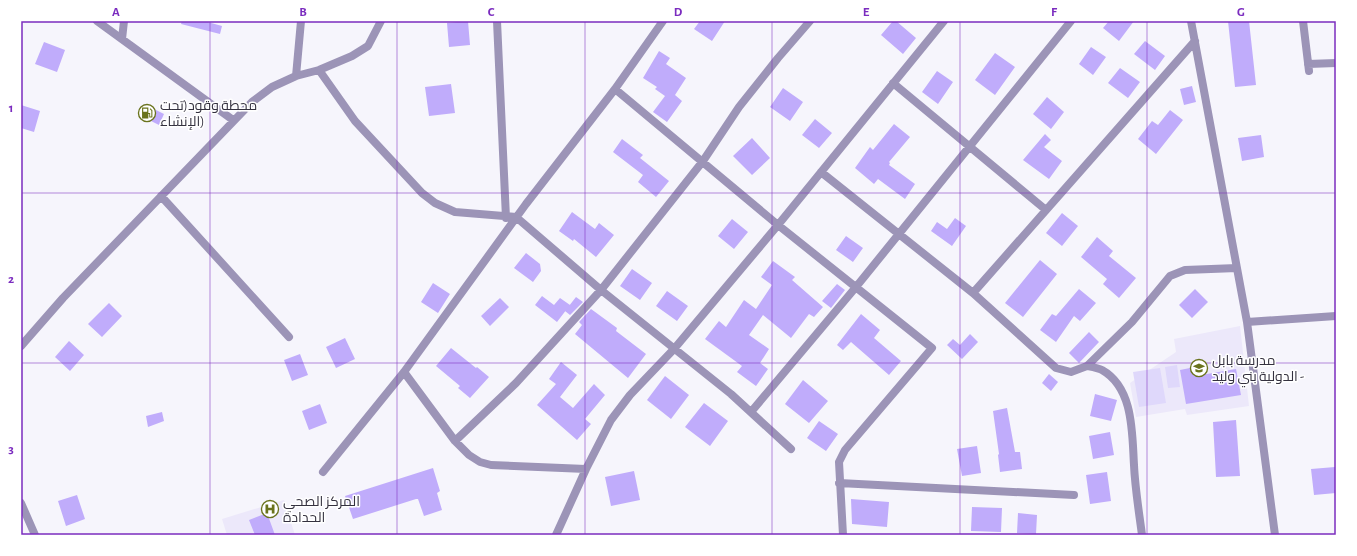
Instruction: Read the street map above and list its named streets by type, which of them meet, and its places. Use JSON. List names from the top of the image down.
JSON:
{
  "places": {
    "fuel station": ["محطة وقود(تحت الإنشاء)"],
    "school or university": ["مدرسة بابل الدولية بني وليد -"],
    "hospital": ["المركز الصحي الحدادة"]
  },
  "grid": {
    "columns": [
      "A",
      "B",
      "C",
      "D",
      "E",
      "F",
      "G"
    ],
    "rows": ["1", "2", "3"]
  }
}
